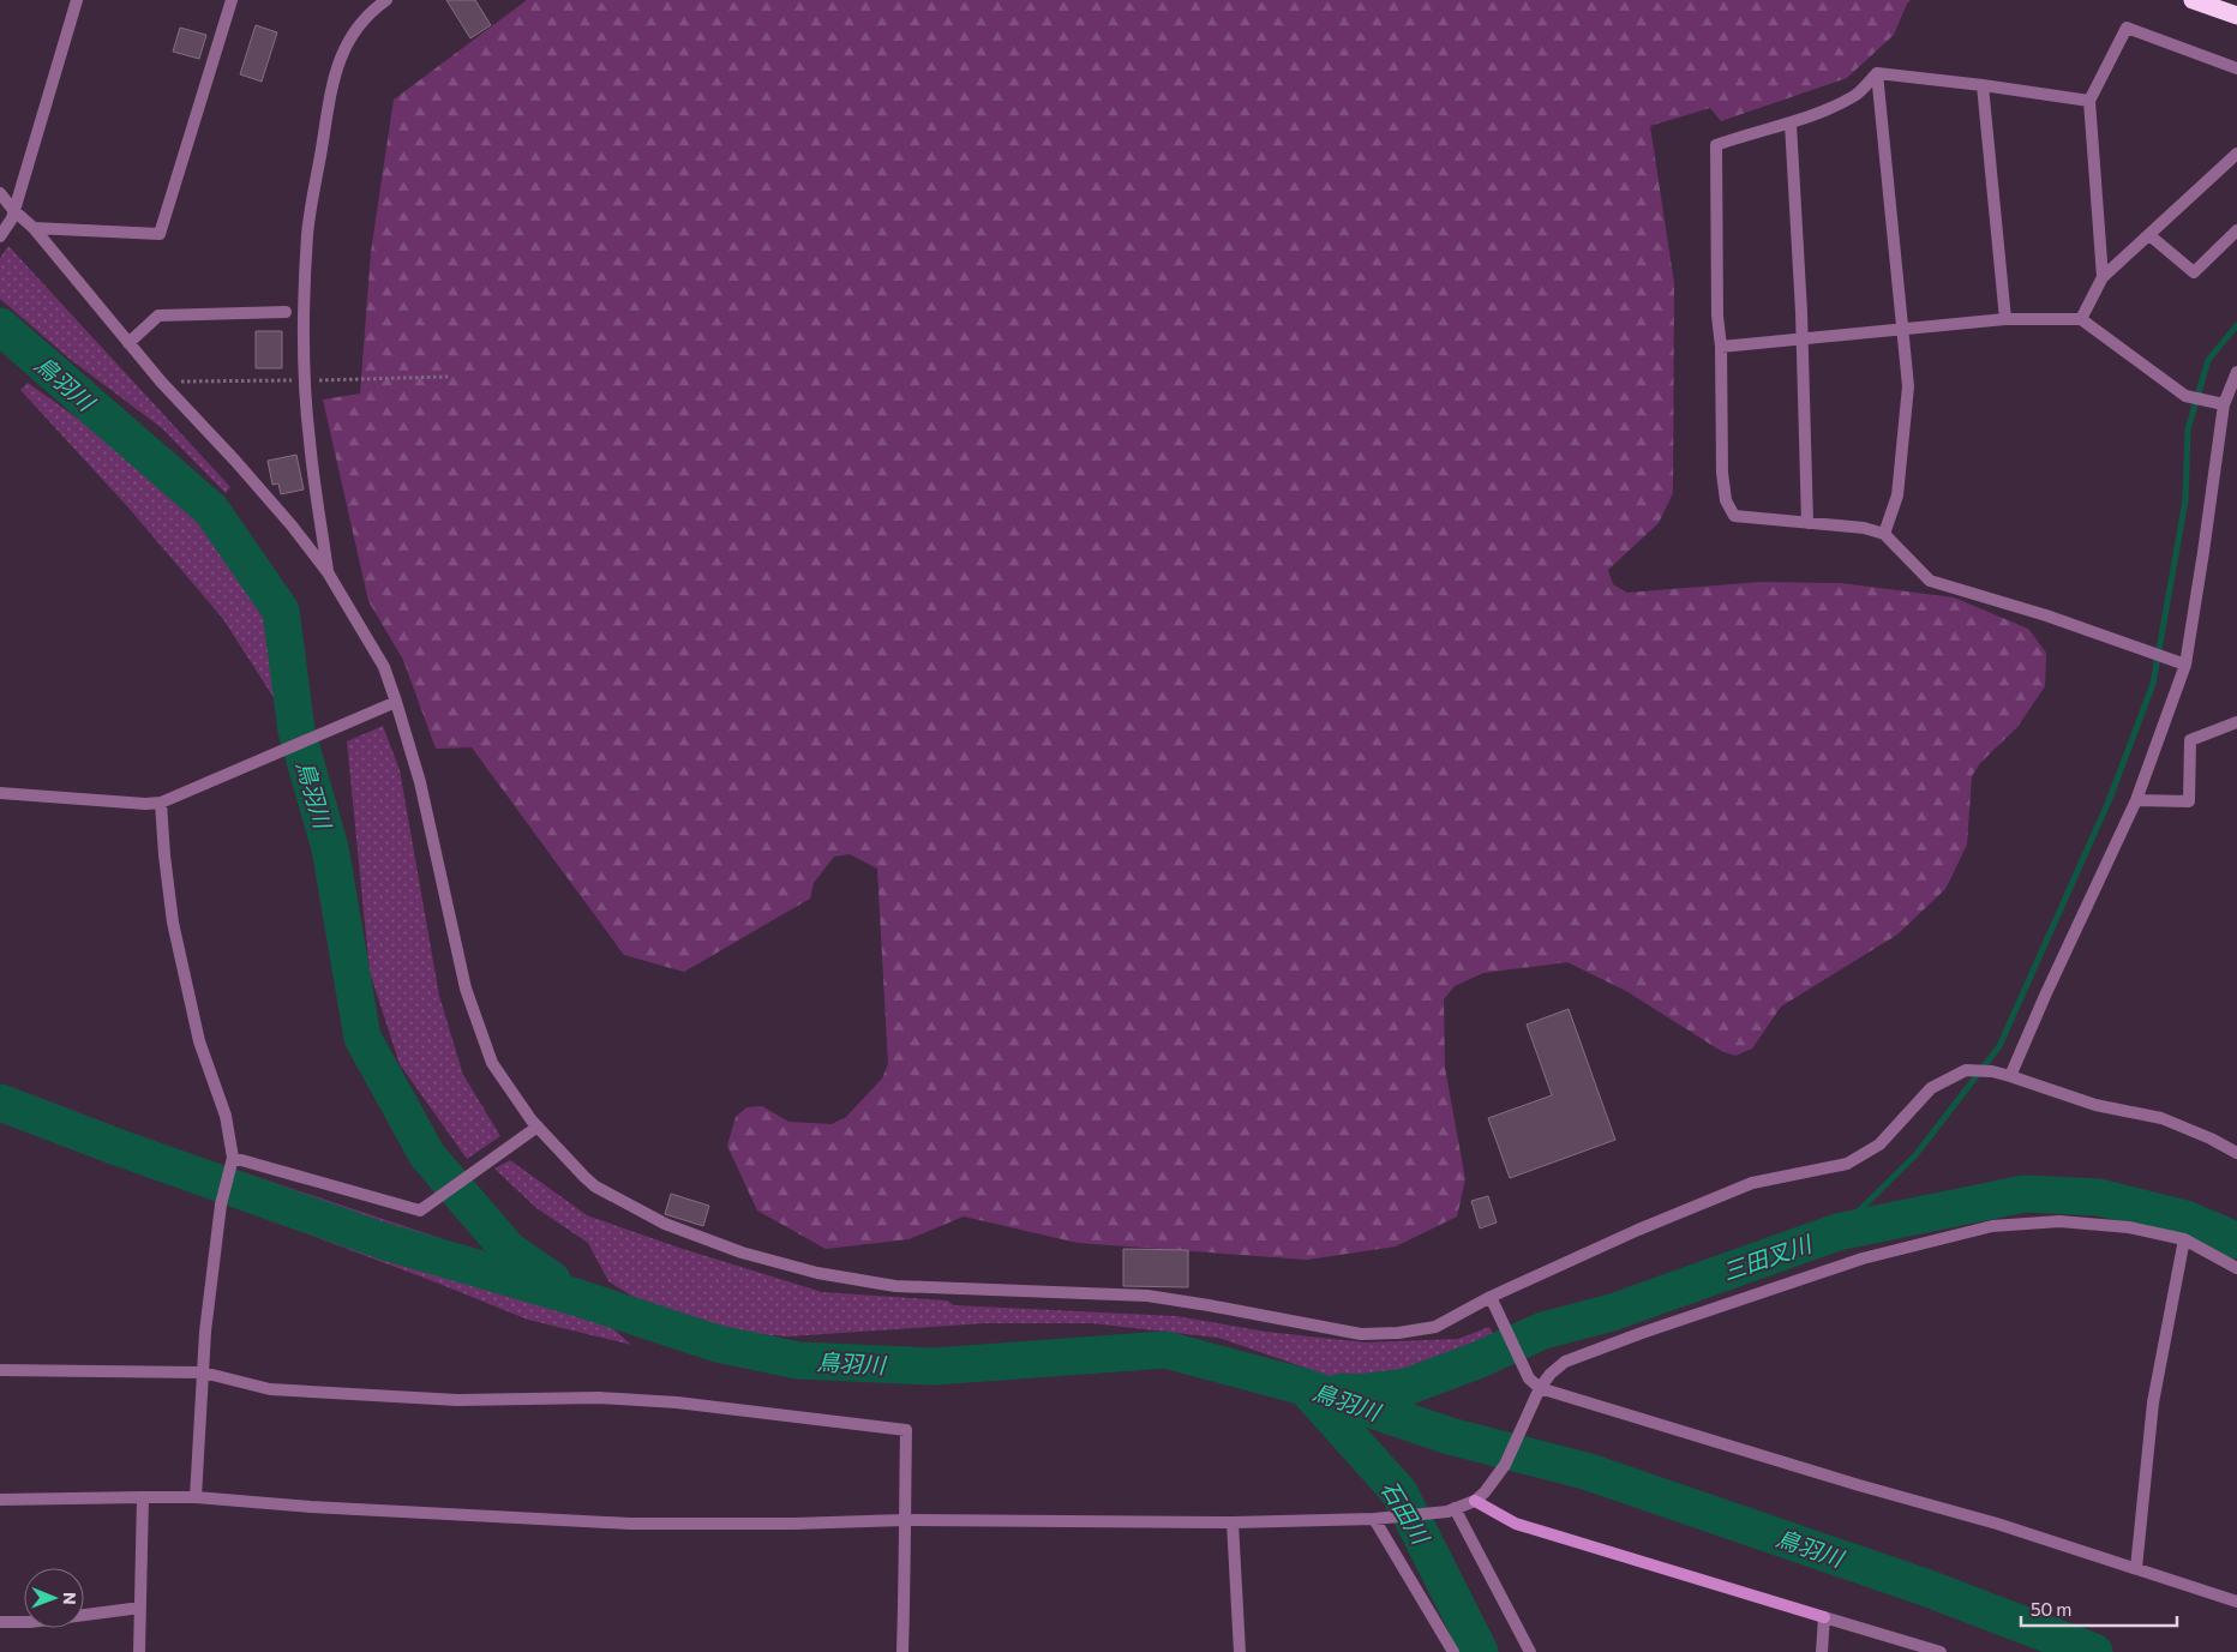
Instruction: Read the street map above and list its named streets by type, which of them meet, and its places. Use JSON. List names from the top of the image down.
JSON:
{
  "water": ["鳥羽川", "三田叉川", "石田川"],
  "scale_bar": "50 m",
  "north": "right"
}
